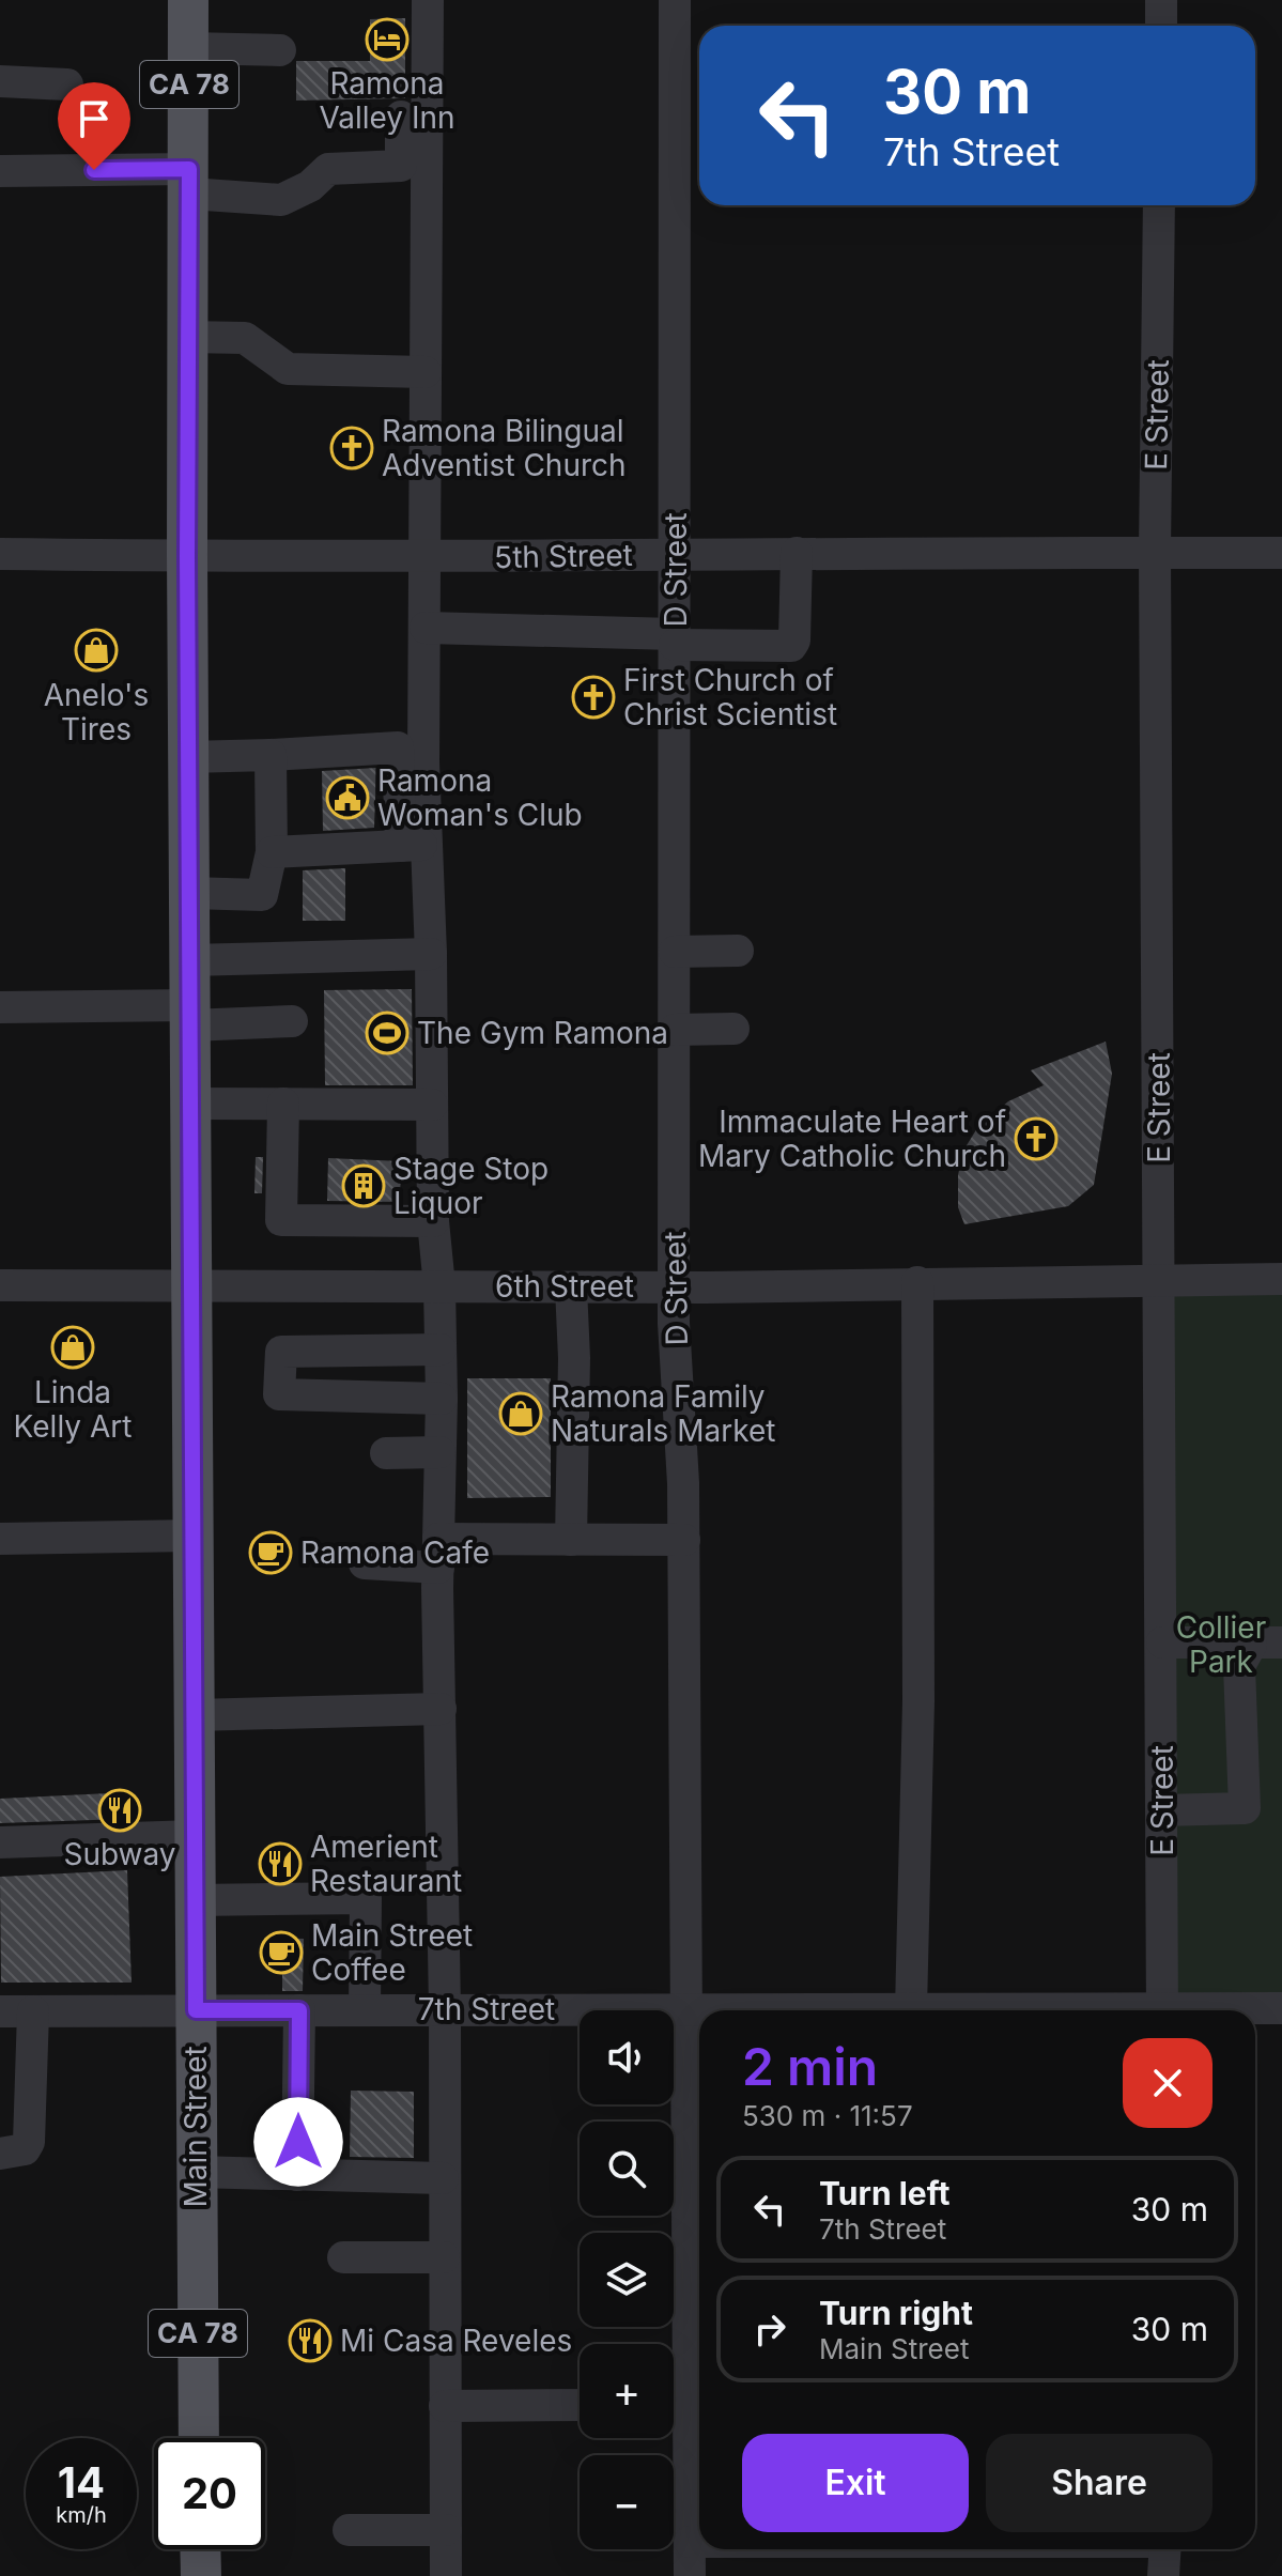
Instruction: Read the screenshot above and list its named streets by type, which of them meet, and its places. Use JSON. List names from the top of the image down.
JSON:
{
  "streets": {
    "main road": ["CA 78", "Main Street"],
    "street": [
      "E Street",
      "5th Street",
      "D Street",
      "6th Street",
      "7th Street"
    ]
  },
  "crossings": [
    ["E Street", "5th Street"],
    ["E Street", "6th Street"],
    ["5th Street", "D Street"],
    ["5th Street", "Main Street"],
    ["D Street", "6th Street"],
    ["D Street", "7th Street"],
    ["6th Street", "Main Street"],
    ["7th Street", "Main Street"]
  ],
  "parks": ["Collier Park"],
  "places": {
    "hotel": ["Ramona Valley Inn"],
    "church": ["Ramona Bilingual Adventist Church", "First Church of Christ Scientist", "Immaculate Heart of Mary Catholic Church"],
    "shop": ["Anelo's Tires", "Linda Kelly Art", "Ramona Family Naturals Market"],
    "public building": ["Ramona Woman's Club"],
    "sports": ["The Gym Ramona"],
    "building": ["Stage Stop Liquor"],
    "cafe": ["Ramona Cafe", "Main Street Coffee"],
    "restaurant": ["Subway", "Amerient Restaurant", "Mi Casa Reveles"]
  },
  "page": {
    "turn": ["30 m", "7th Street"],
    "map_buttons": ["+", "−"],
    "heading": ["2 min", "530 m · 11:57"],
    "list": [
      {
        "name": "Turn left",
        "note": "7th Street",
        "value": "30 m"
      },
      {
        "name": "Turn right",
        "note": "Main Street",
        "value": "30 m"
      }
    ],
    "buttons": ["Exit", "Share"],
    "speed": "14 km/h",
    "limit": "20"
  }
}
